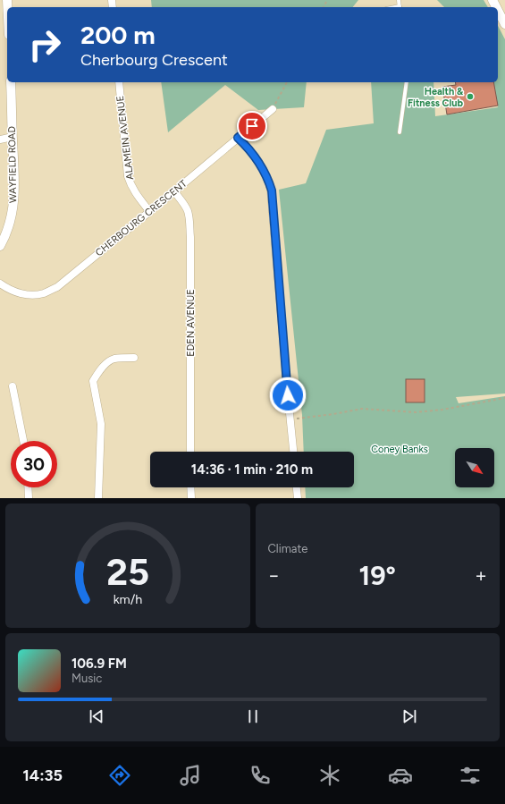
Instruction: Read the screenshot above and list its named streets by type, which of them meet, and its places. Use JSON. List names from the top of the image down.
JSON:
{
  "streets": {
    "street": [
      "ALAMEIN AVENUE",
      "WAYFIELD ROAD",
      "CHERBOURG CRESCENT",
      "EDEN AVENUE"
    ]
  },
  "crossings": [
    ["ALAMEIN AVENUE", "CHERBOURG CRESCENT"],
    ["CHERBOURG CRESCENT", "EDEN AVENUE"]
  ],
  "parks": ["Coney Banks"],
  "places": ["Health & Fitness Club"],
  "north": "bottom right",
  "page": {
    "turn": ["200 m", "Cherbourg Crescent"],
    "limit": "30",
    "trip": "14:36 · 1 min · 210 m",
    "tile": "Climate",
    "heat": ["−", "19°", "+"],
    "song": ["106.9 FM", "Music"],
    "tabs": "14:35",
    "gauge": ["25", "km/h"]
  }
}
